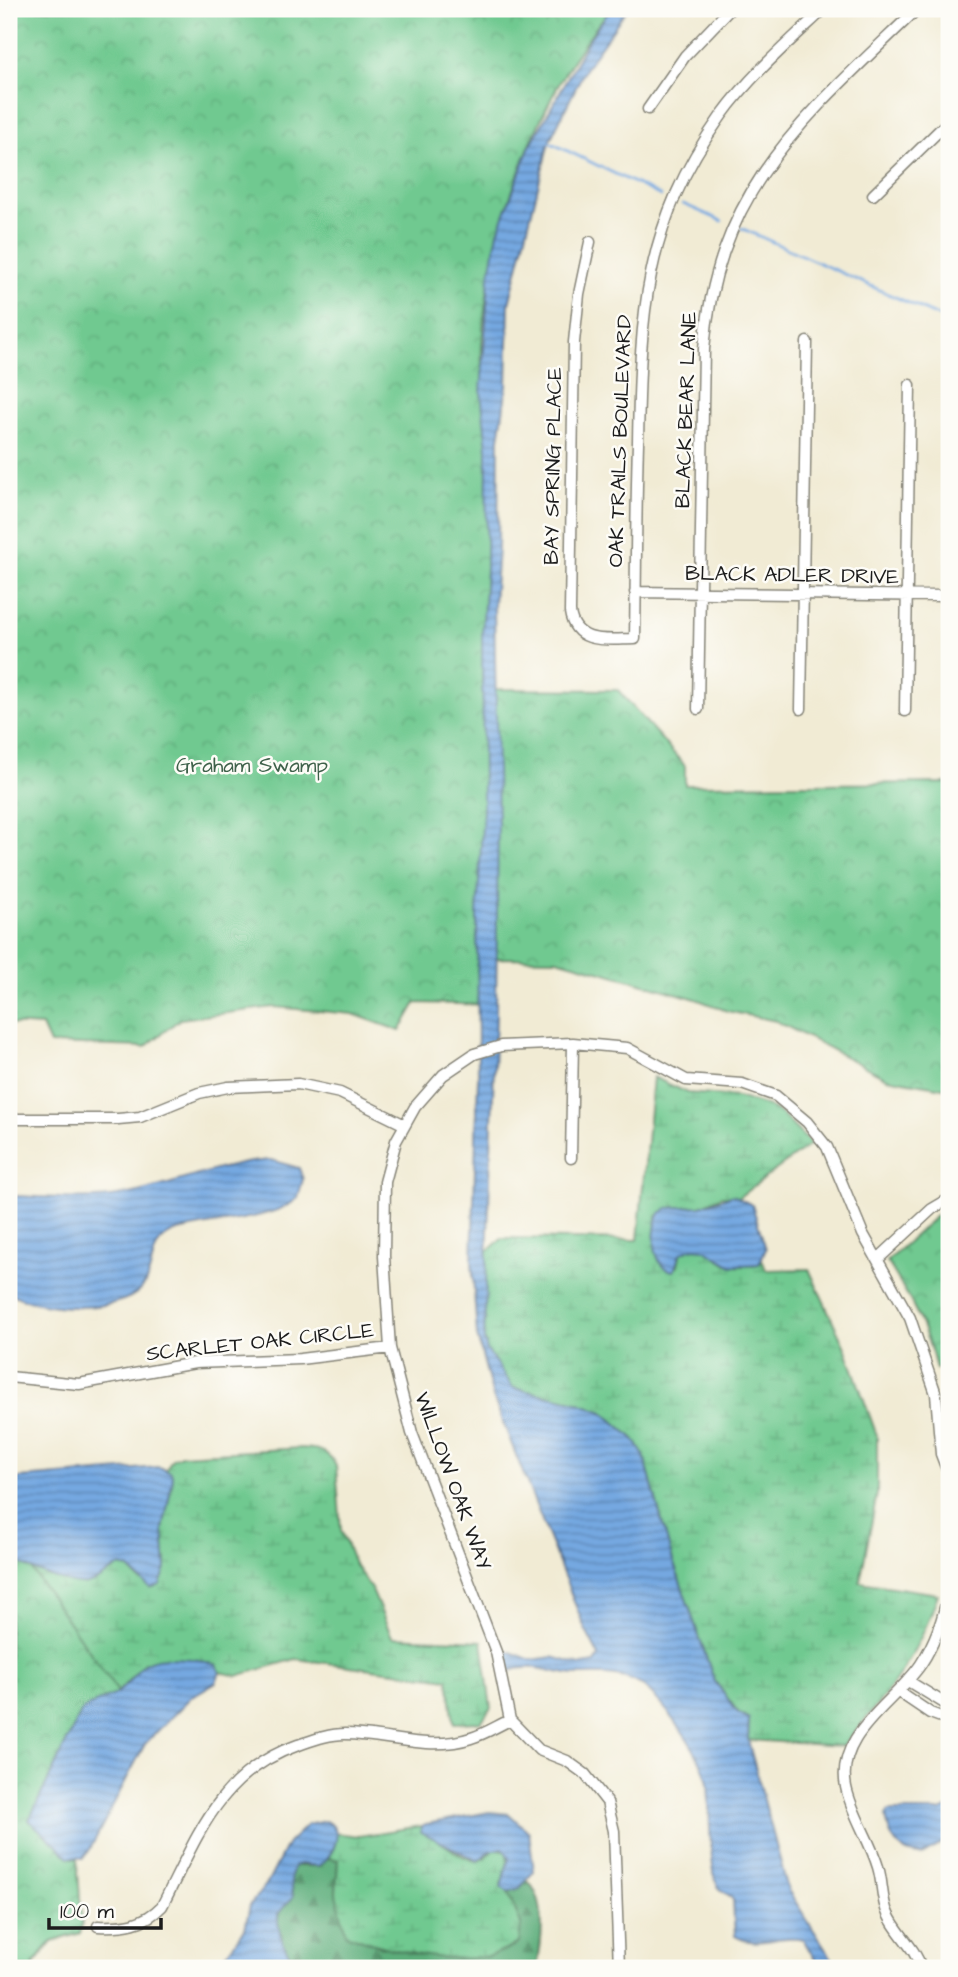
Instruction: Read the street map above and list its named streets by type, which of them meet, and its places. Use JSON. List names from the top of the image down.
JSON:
{
  "streets": {
    "street": [
      "BLACK BEAR LANE",
      "OAK TRAILS BOULEVARD",
      "BAY SPRING PLACE",
      "BLACK ADLER DRIVE",
      "SCARLET OAK CIRCLE",
      "WILLOW OAK WAY"
    ]
  },
  "crossings": [
    ["BLACK BEAR LANE", "BLACK ADLER DRIVE"],
    ["OAK TRAILS BOULEVARD", "BAY SPRING PLACE"],
    ["OAK TRAILS BOULEVARD", "BLACK ADLER DRIVE"],
    ["SCARLET OAK CIRCLE", "WILLOW OAK WAY"]
  ],
  "parks": ["Graham Swamp"],
  "scale_bar": "100 m"
}
